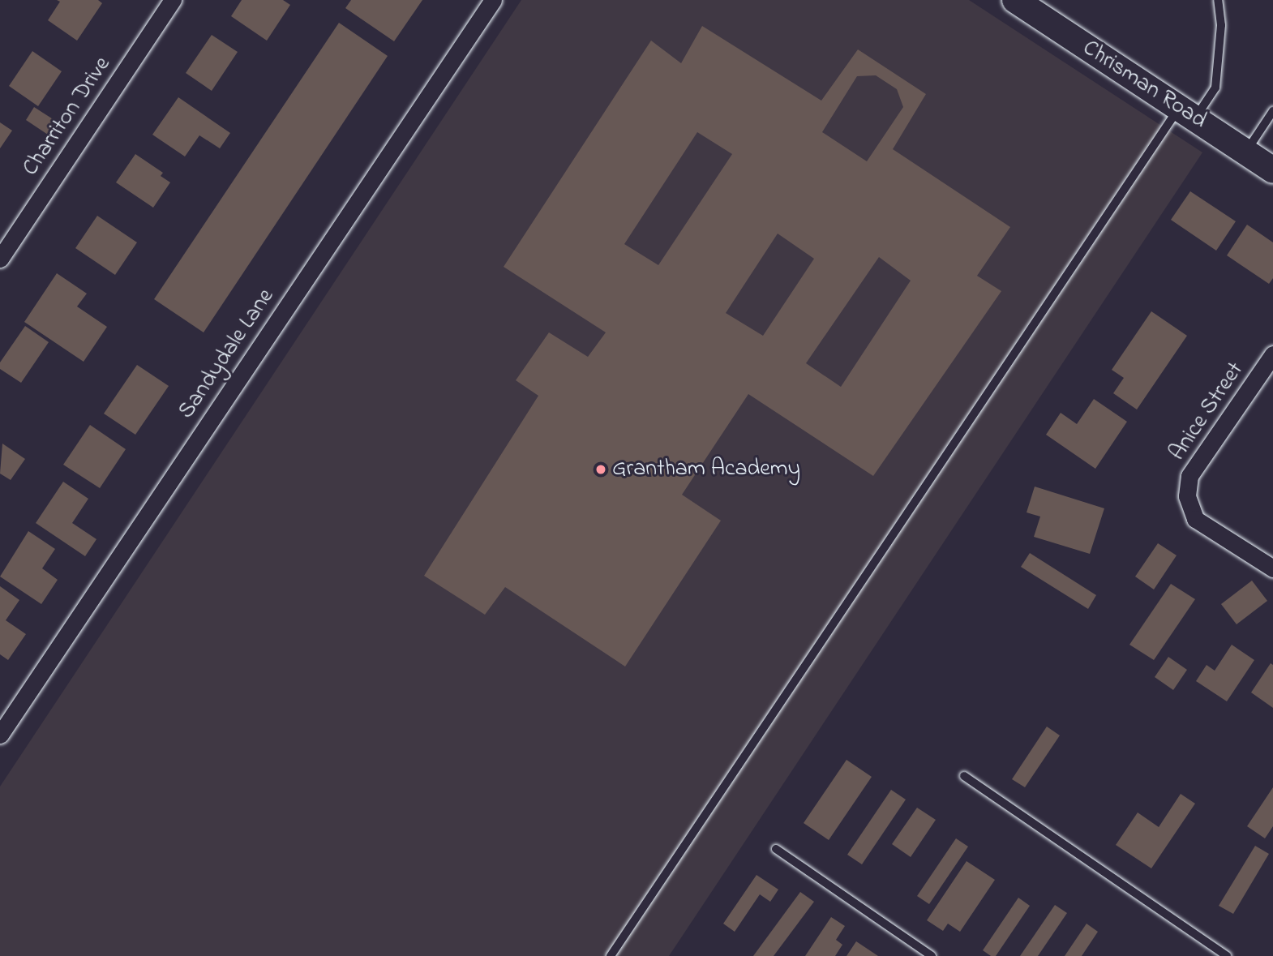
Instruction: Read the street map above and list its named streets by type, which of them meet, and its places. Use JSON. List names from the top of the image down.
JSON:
{
  "streets": {
    "street": [
      "Chrisman Road",
      "Charriton Drive",
      "Sandydale Lane",
      "Anice Street"
    ]
  },
  "places": ["Grantham Academy"]
}
